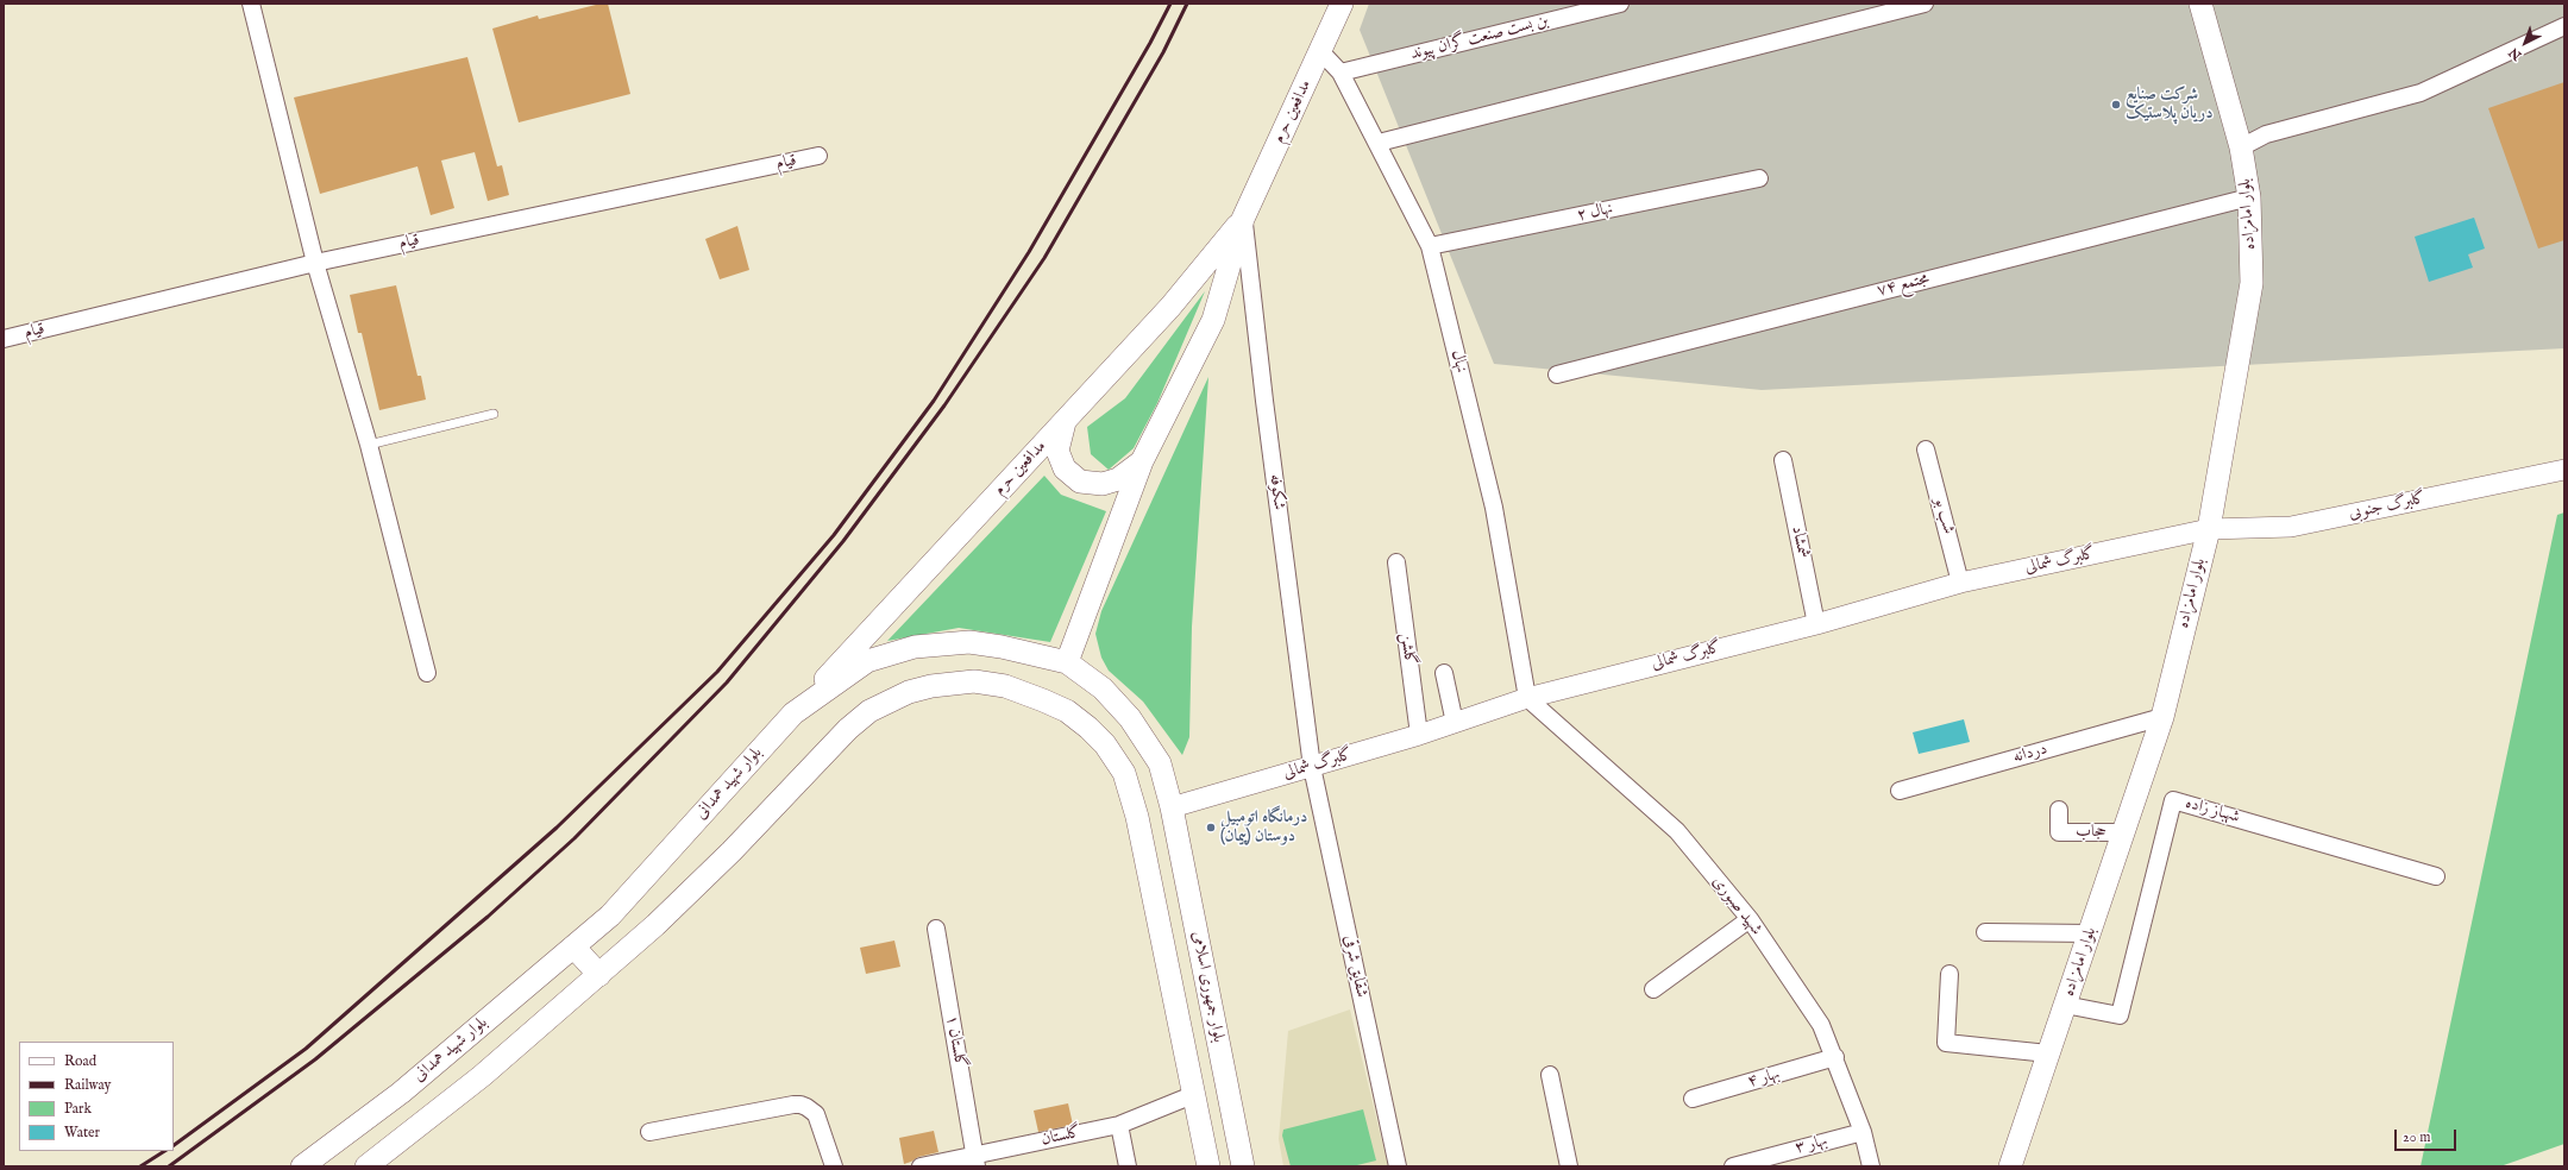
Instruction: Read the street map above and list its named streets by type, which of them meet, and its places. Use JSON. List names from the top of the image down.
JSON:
{
  "streets": {
    "main road": [
      "مدافعین حرم",
      "بلوار امامزاده",
      "بلوار شهید همدانی",
      "بلوار جمهوری اسلامی"
    ],
    "street": [
      "بن بست صنعت گران پیوند",
      "قیام",
      "نهال ۲",
      "مجتمع ۷۴",
      "نهال",
      "شکوفه",
      "گلبرگ جنوبی",
      "شب بو",
      "شمشاد",
      "گلبرگ شمالی",
      "گلشن",
      "دردانه",
      "شهباز زاده",
      "حجاب",
      "شهید صبوری",
      "شقایق شرقی",
      "گلستان ۱",
      "بهار ۴",
      "گلستان",
      "بهار ۳"
    ]
  },
  "crossings": [
    ["بن بست صنعت گران پیوند", "نهال"],
    ["مدافعین حرم", "نهال"],
    ["مدافعین حرم", "شکوفه"],
    ["مدافعین حرم", "بلوار شهید همدانی"],
    ["نهال ۲", "نهال"],
    ["بلوار امامزاده", "مجتمع ۷۴"],
    ["بلوار امامزاده", "گلبرگ جنوبی"],
    ["بلوار امامزاده", "گلبرگ شمالی"],
    ["بلوار امامزاده", "دردانه"],
    ["بلوار امامزاده", "شهباز زاده"],
    ["بلوار امامزاده", "حجاب"],
    ["نهال", "گلبرگ شمالی"],
    ["نهال", "شهید صبوری"],
    ["شکوفه", "گلبرگ شمالی"],
    ["شکوفه", "شقایق شرقی"],
    ["گلبرگ جنوبی", "گلبرگ شمالی"],
    ["شب بو", "گلبرگ شمالی"],
    ["شمشاد", "گلبرگ شمالی"],
    ["گلبرگ شمالی", "گلشن"],
    ["گلبرگ شمالی", "بلوار شهید همدانی"],
    ["گلبرگ شمالی", "شهید صبوری"],
    ["گلبرگ شمالی", "شقایق شرقی"],
    ["گلبرگ شمالی", "بلوار جمهوری اسلامی"],
    ["بلوار شهید همدانی", "بلوار جمهوری اسلامی"],
    ["شهید صبوری", "بهار ۴"],
    ["شهید صبوری", "بهار ۳"],
    ["بلوار جمهوری اسلامی", "گلستان"],
    ["گلستان ۱", "گلستان"]
  ],
  "places": ["شرکت صنایع دریان پلاستیک", "درمانگاه اتومبیل دوستان (پیمان)"],
  "legend": [
    "Road",
    "Railway",
    "Park",
    "Water"
  ],
  "scale_bar": "20 m",
  "north": "bottom left"
}
